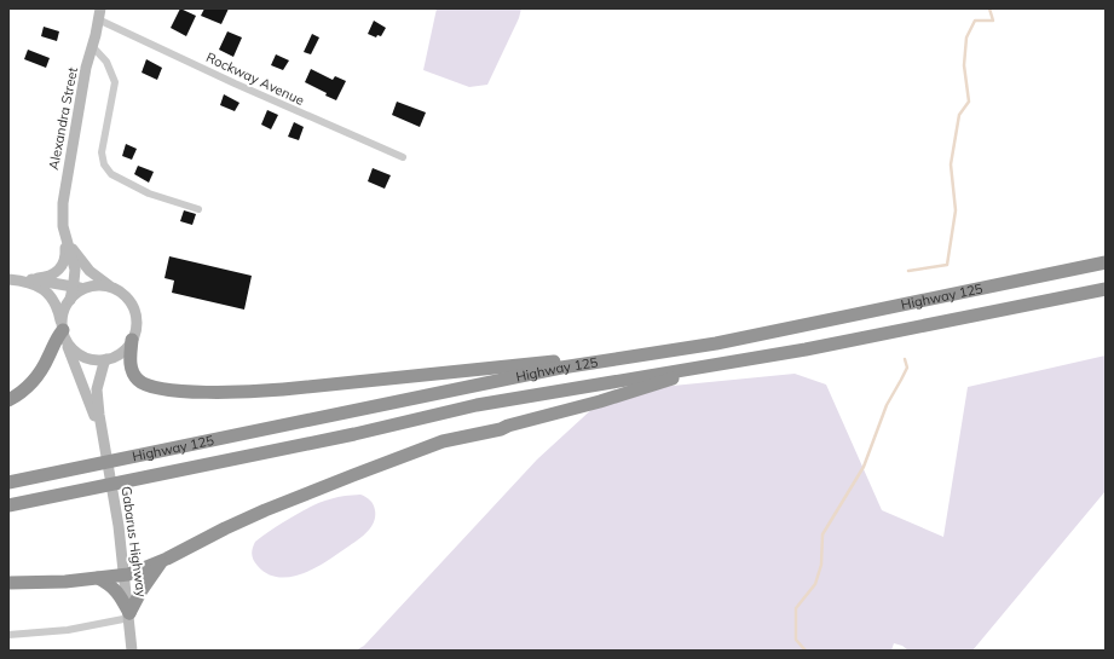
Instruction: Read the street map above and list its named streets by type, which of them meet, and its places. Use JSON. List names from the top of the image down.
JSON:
{
  "streets": {
    "highway": ["Highway 125"],
    "main road": ["Alexandra Street", "Gabarus Highway"],
    "street": ["Rockway Avenue"]
  },
  "crossings": [
    ["Rockway Avenue", "Alexandra Street"],
    ["Alexandra Street", "Gabarus Highway"]
  ]
}
